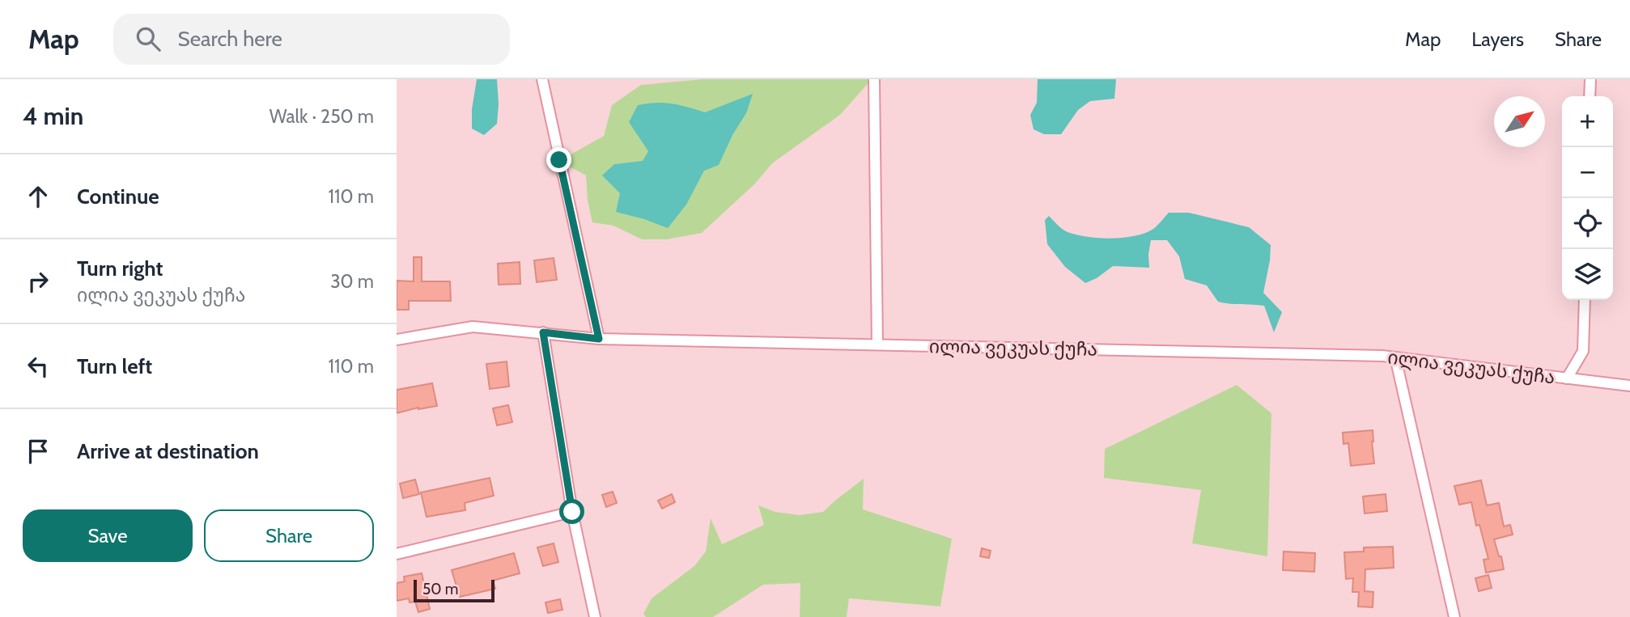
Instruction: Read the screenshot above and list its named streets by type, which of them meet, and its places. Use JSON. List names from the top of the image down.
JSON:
{
  "streets": {
    "street": ["ილია ვეკუას ქუჩა"]
  },
  "scale_bar": "50 m",
  "north": "top right",
  "page": {
    "header": "Map",
    "search": "Search here",
    "nav": ["Map", "Layers", "Share"],
    "heading": ["4 min", "Walk · 250 m"],
    "map_buttons": ["+", "−"],
    "list": [
      ["Continue", "110 m"],
      ["Turn right", "ილია ვეკუას ქუჩა", "30 m"],
      ["Turn left", "110 m"],
      "Arrive at destination"
    ],
    "buttons": ["Save", "Share"],
    "scale": "50 m"
  }
}
